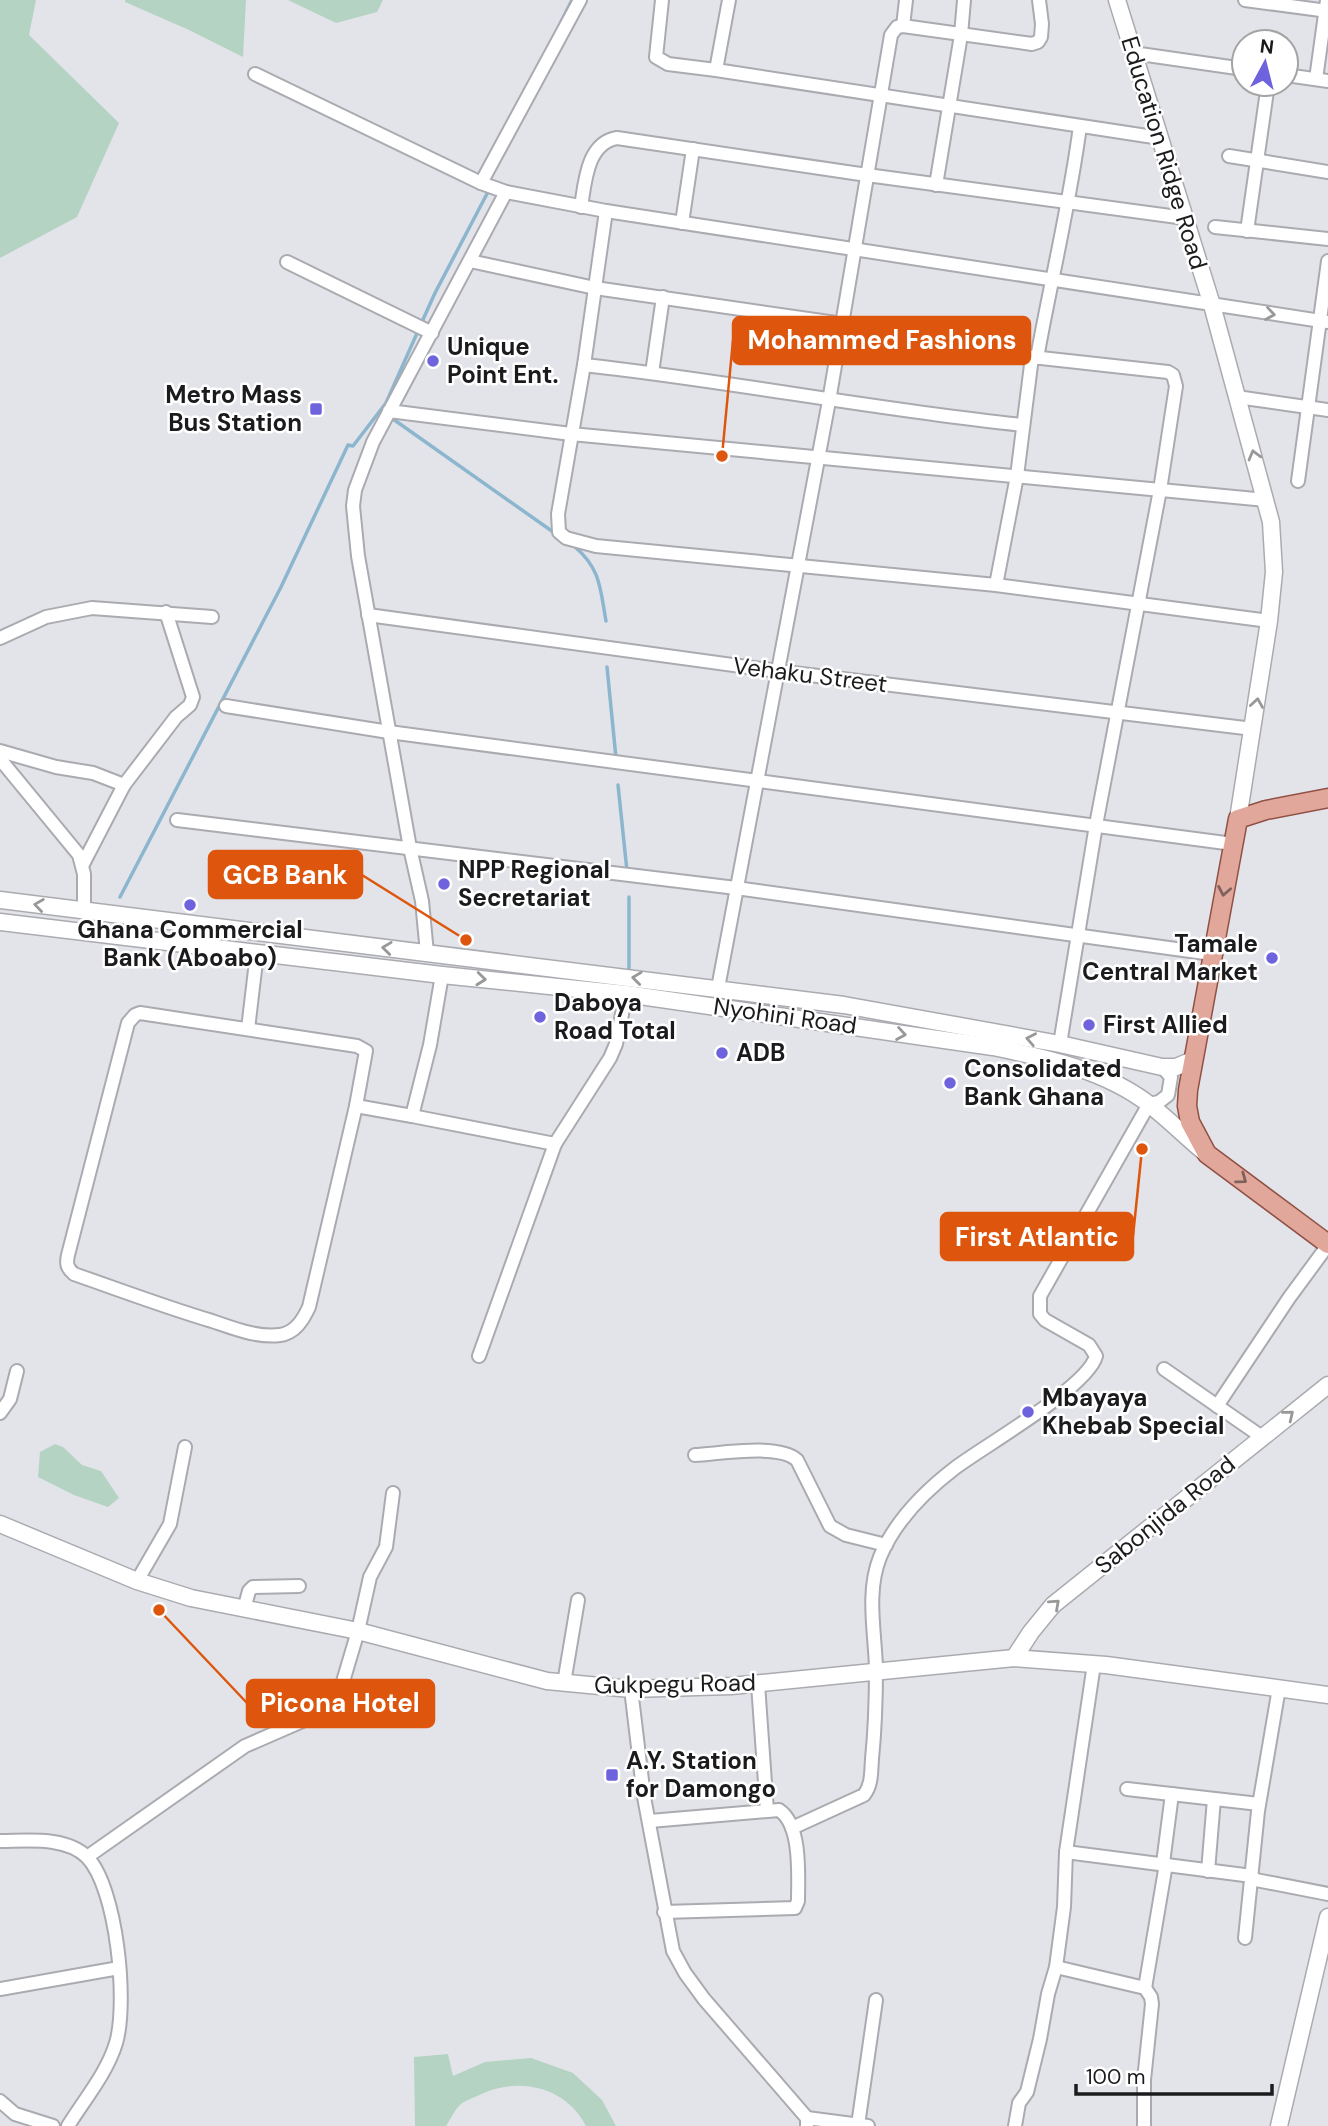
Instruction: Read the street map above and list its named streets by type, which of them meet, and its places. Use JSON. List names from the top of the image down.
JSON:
{
  "streets": {
    "street": [
      "Education Ridge Road",
      "Vehaku Street",
      "Nyohini Road",
      "Sabonjida Road",
      "Gukpegu Road"
    ]
  },
  "crossings": [
    ["Education Ridge Road", "Vehaku Street"],
    ["Sabonjida Road", "Gukpegu Road"]
  ],
  "one_way": ["Sabonjida Road"],
  "places": {
    "other": [
      "Unique Point Ent.",
      "Mohammed Fashions",
      "NPP Regional Secretariat",
      "Ghana Commercial Bank (Aboabo)",
      "GCB Bank",
      "Tamale Central Market",
      "Daboya Road Total",
      "First Allied",
      "ADB",
      "Consolidated Bank Ghana",
      "First Atlantic",
      "Mbayaya Khebab Special",
      "Picona Hotel"
    ],
    "transit": ["Metro Mass Bus Station", "A.Y. Station for Damongo"]
  },
  "scale_bar": "100 m",
  "north": "top"
}
